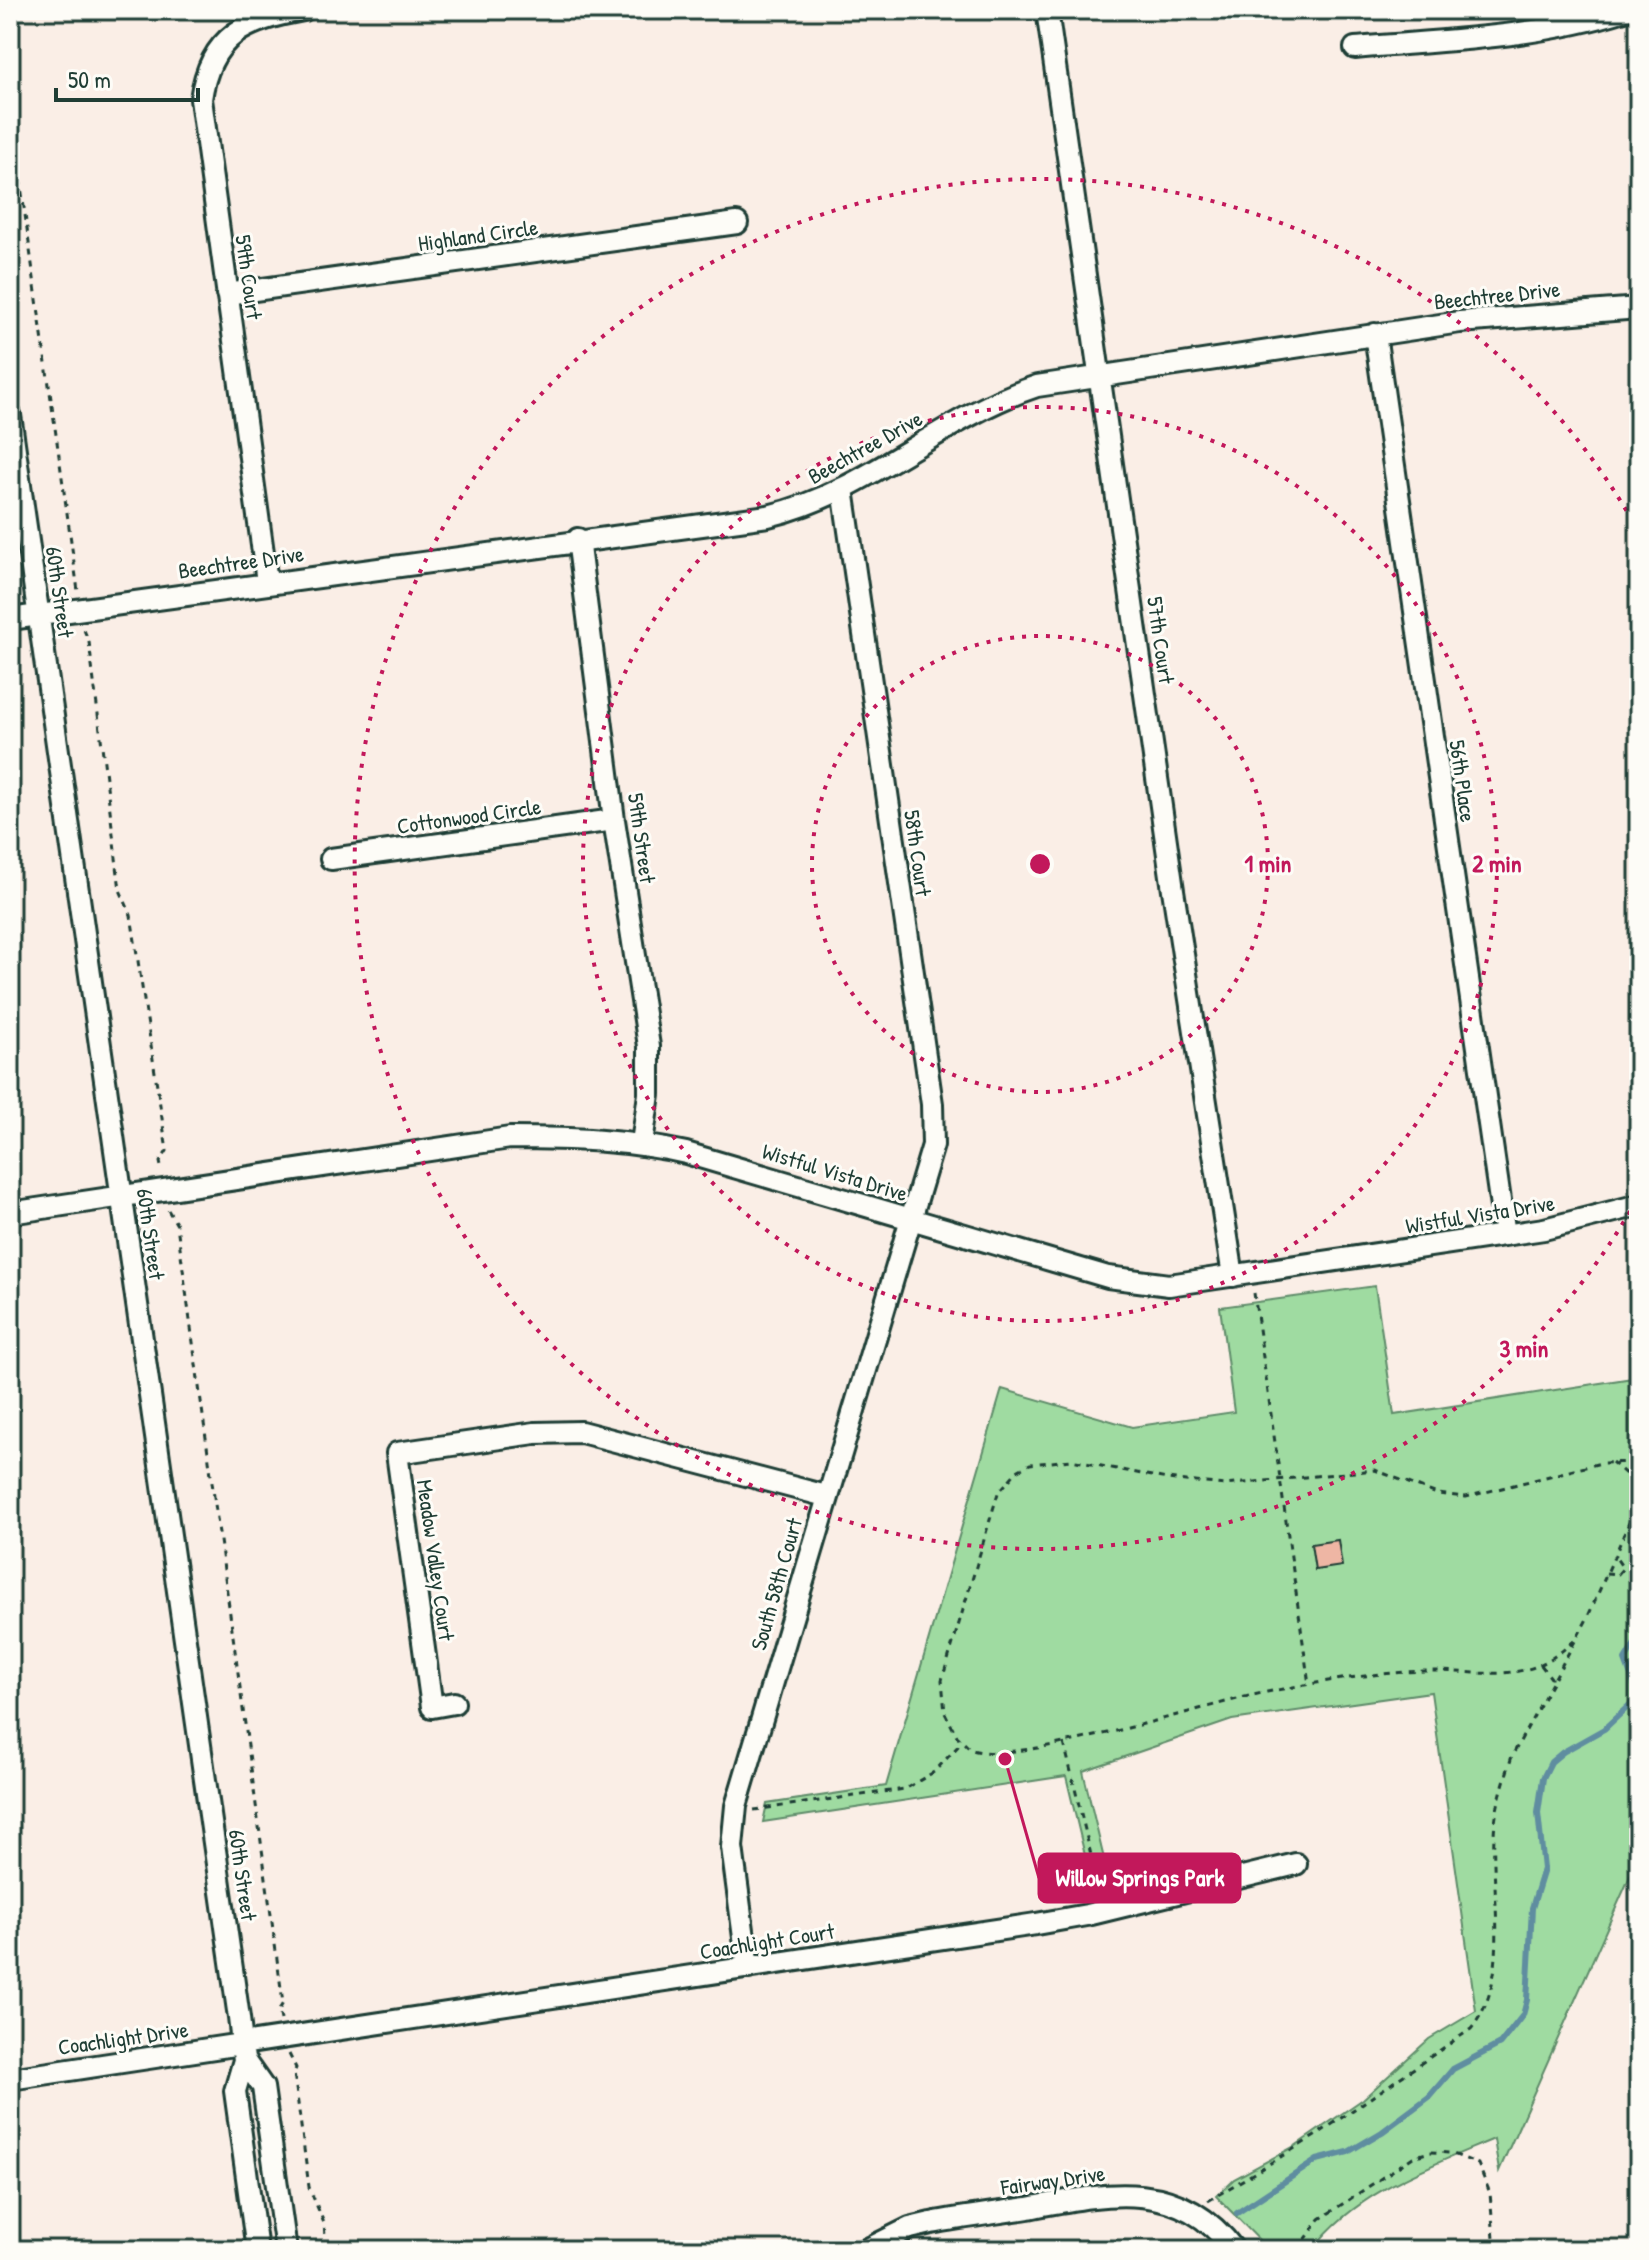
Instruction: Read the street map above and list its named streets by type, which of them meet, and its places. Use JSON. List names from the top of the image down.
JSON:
{
  "streets": {
    "street": [
      "Highland Circle",
      "59th Court",
      "Beechtree Drive",
      "60th Street",
      "57th Court",
      "56th Place",
      "Cottonwood Circle",
      "59th Street",
      "58th Court",
      "Wistful Vista Drive",
      "Meadow Valley Court",
      "South 58th Court",
      "Coachlight Court",
      "Coachlight Drive",
      "Fairway Drive"
    ]
  },
  "crossings": [
    ["Highland Circle", "59th Court"],
    ["59th Court", "Beechtree Drive"],
    ["Beechtree Drive", "60th Street"],
    ["Beechtree Drive", "57th Court"],
    ["Beechtree Drive", "56th Place"],
    ["Beechtree Drive", "59th Street"],
    ["Beechtree Drive", "58th Court"],
    ["60th Street", "Wistful Vista Drive"],
    ["60th Street", "Coachlight Court"],
    ["60th Street", "Coachlight Drive"],
    ["57th Court", "Wistful Vista Drive"],
    ["56th Place", "Wistful Vista Drive"],
    ["Cottonwood Circle", "59th Street"],
    ["59th Street", "Wistful Vista Drive"],
    ["58th Court", "Wistful Vista Drive"],
    ["58th Court", "South 58th Court"],
    ["Wistful Vista Drive", "South 58th Court"],
    ["Meadow Valley Court", "South 58th Court"],
    ["South 58th Court", "Coachlight Court"],
    ["Coachlight Court", "Coachlight Drive"]
  ],
  "places": ["Willow Springs Park"],
  "scale_bar": "50 m",
  "rings": ["1 min", "2 min", "3 min"]
}
